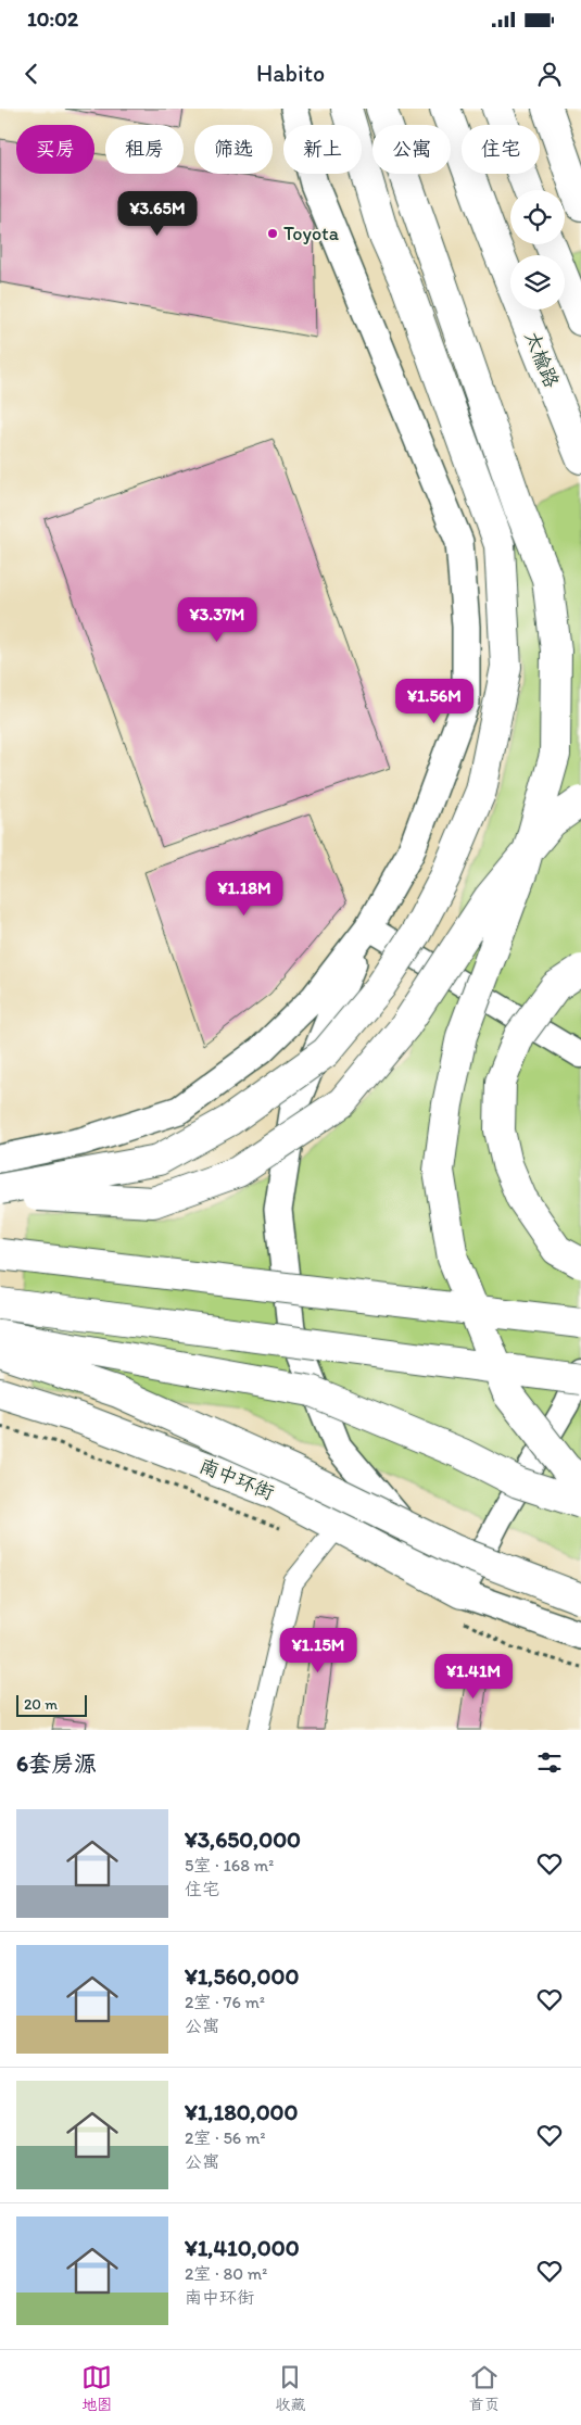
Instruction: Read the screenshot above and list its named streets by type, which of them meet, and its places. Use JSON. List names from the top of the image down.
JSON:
{
  "streets": {
    "main road": ["太榆路", "南中环街"]
  },
  "places": ["Toyota"],
  "scale_bar": "20 m",
  "page": {
    "status": "10:02",
    "header": "Habito",
    "chip": [
      "买房",
      "租房",
      "筛选",
      "新上",
      "公寓",
      "住宅"
    ],
    "price": [
      "¥3.65M",
      "¥3.37M",
      "¥1.56M",
      "¥1.18M",
      "¥1.15M",
      "¥1.41M"
    ],
    "scale": "20 m",
    "heading": "6套房源",
    "list": [
      {
        "name": "¥3,650,000",
        "note": "5室 · 168 m² · 住宅"
      },
      {
        "name": "¥1,560,000",
        "note": "2室 · 76 m² · 公寓"
      },
      {
        "name": "¥1,180,000",
        "note": "2室 · 56 m² · 公寓"
      },
      {
        "name": "¥1,410,000",
        "note": "2室 · 80 m² · 南中环街"
      }
    ],
    "tabs": ["地图", "收藏", "首页"]
  }
}
